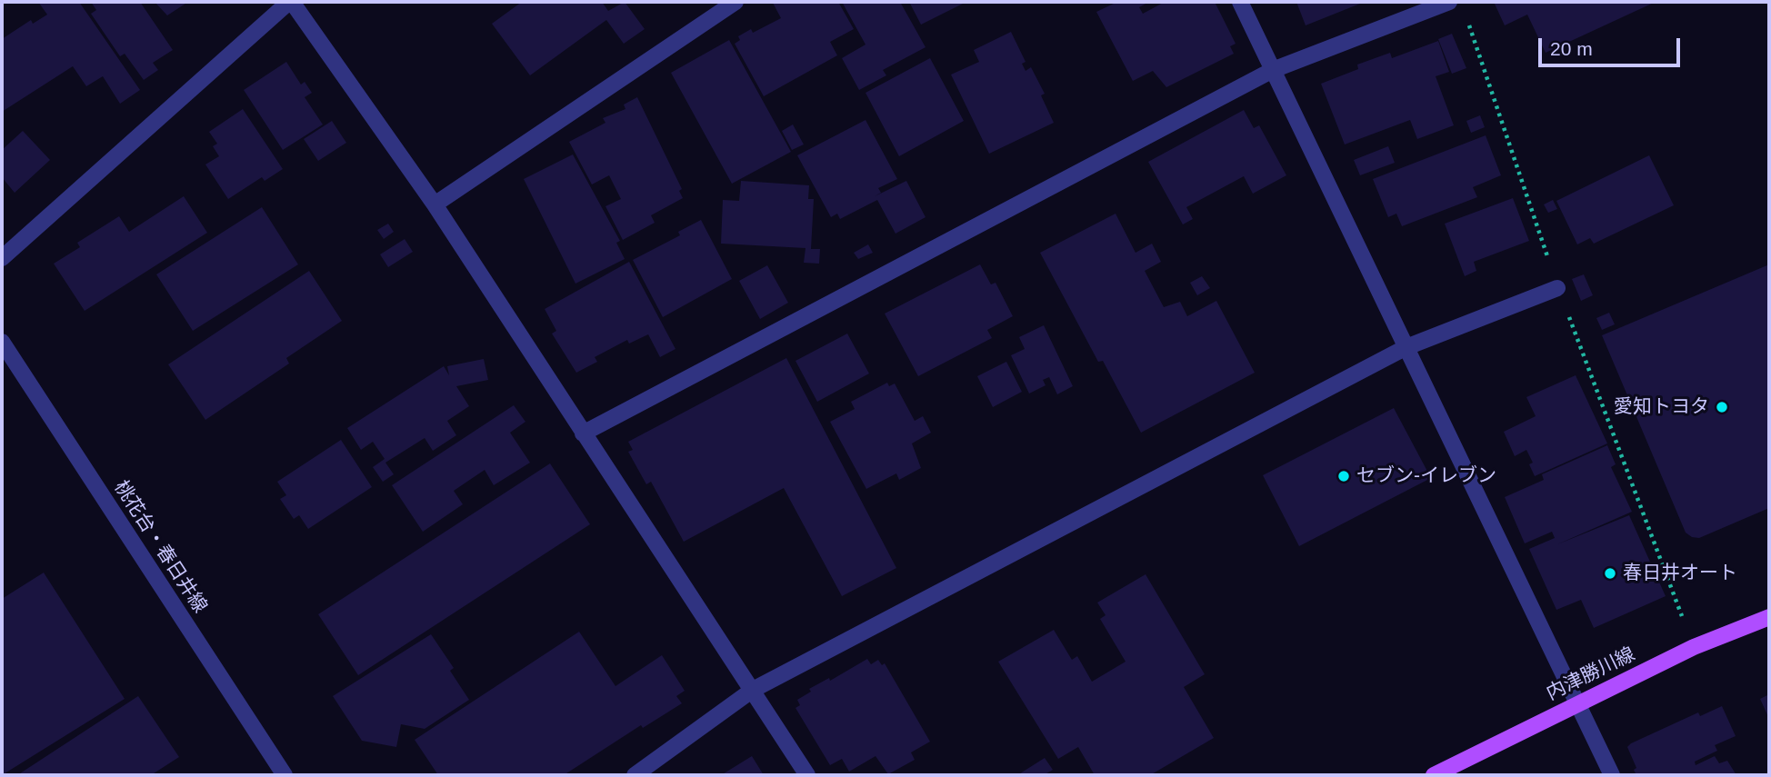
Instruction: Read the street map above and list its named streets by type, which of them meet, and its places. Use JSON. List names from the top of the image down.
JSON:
{
  "streets": {
    "main road": ["内津勝川線"],
    "street": ["桃花台・春日井線"]
  },
  "places": ["愛知トヨタ", "セブン-イレブン", "春日井オート"],
  "scale_bar": "20 m"
}
